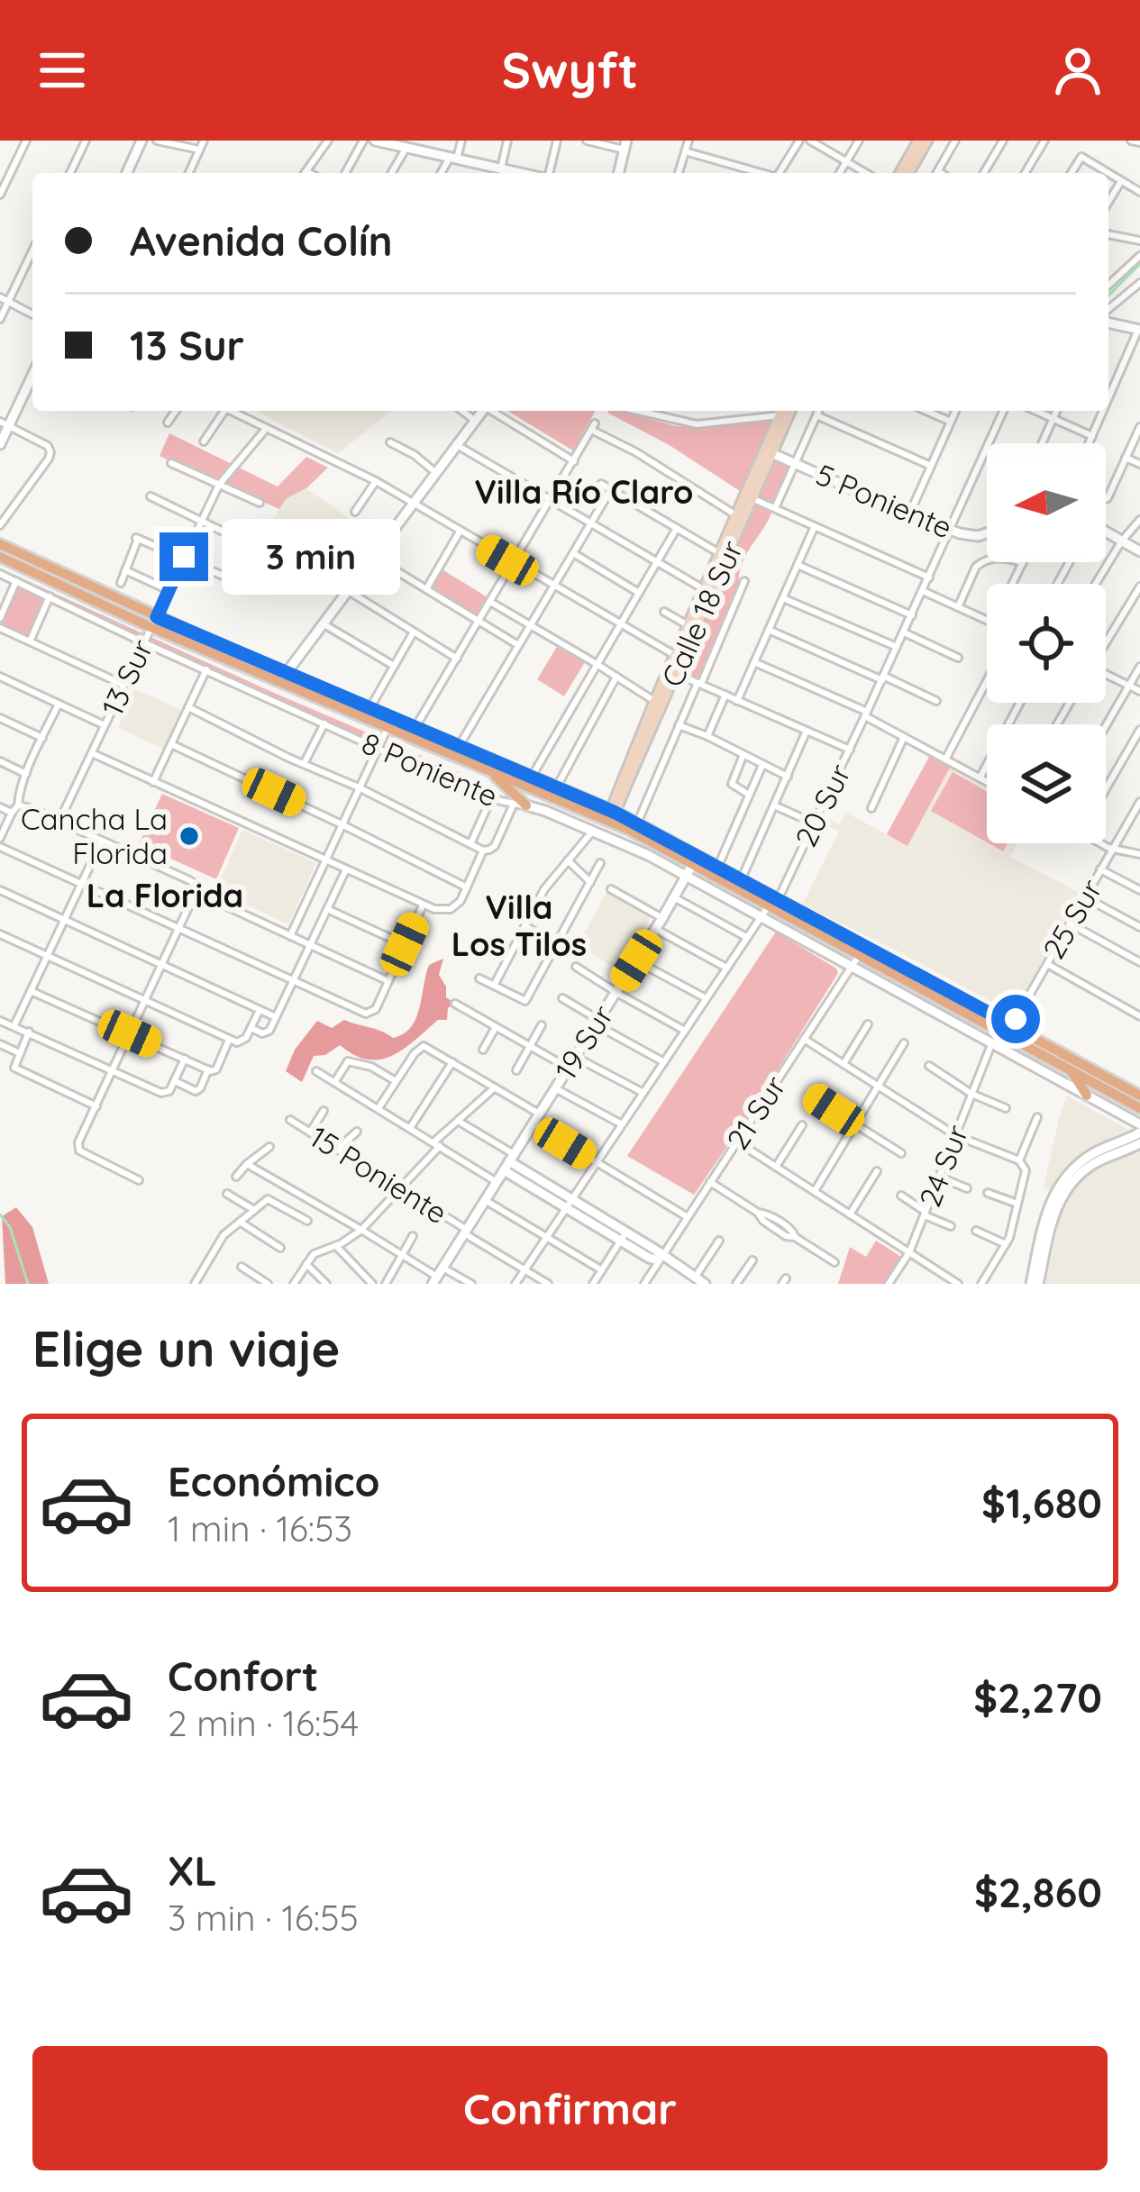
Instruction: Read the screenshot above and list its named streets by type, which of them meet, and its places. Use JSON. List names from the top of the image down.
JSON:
{
  "streets": {
    "main road": ["Calle 18 Sur"],
    "street": [
      "5 Poniente",
      "13 Sur",
      "8 Poniente",
      "20 Sur",
      "25 Sur",
      "19 Sur",
      "21 Sur",
      "24 Sur",
      "15 Poniente"
    ]
  },
  "crossings": [
    ["5 Poniente", "Calle 18 Sur"],
    ["5 Poniente", "20 Sur"],
    ["13 Sur", "8 Poniente"],
    ["8 Poniente", "20 Sur"],
    ["8 Poniente", "25 Sur"],
    ["8 Poniente", "19 Sur"],
    ["8 Poniente", "21 Sur"],
    ["8 Poniente", "24 Sur"],
    ["20 Sur", "15 Poniente"],
    ["25 Sur", "24 Sur"],
    ["19 Sur", "15 Poniente"]
  ],
  "districts": ["Villa Río Claro", "La Florida", "Villa Los Tilos"],
  "places": ["Cancha La Florida"],
  "north": "left",
  "page": {
    "header": "Swyft",
    "banner": ["Avenida Colín", "13 Sur"],
    "bubble": "3 min",
    "heading": "Elige un viaje",
    "list": [
      {
        "name": "Económico",
        "note": "1 min · 16:53",
        "value": "$1,680"
      },
      {
        "name": "Confort",
        "note": "2 min · 16:54",
        "value": "$2,270"
      },
      {
        "name": "XL",
        "note": "3 min · 16:55",
        "value": "$2,860"
      }
    ],
    "buttons": "Confirmar"
  }
}
